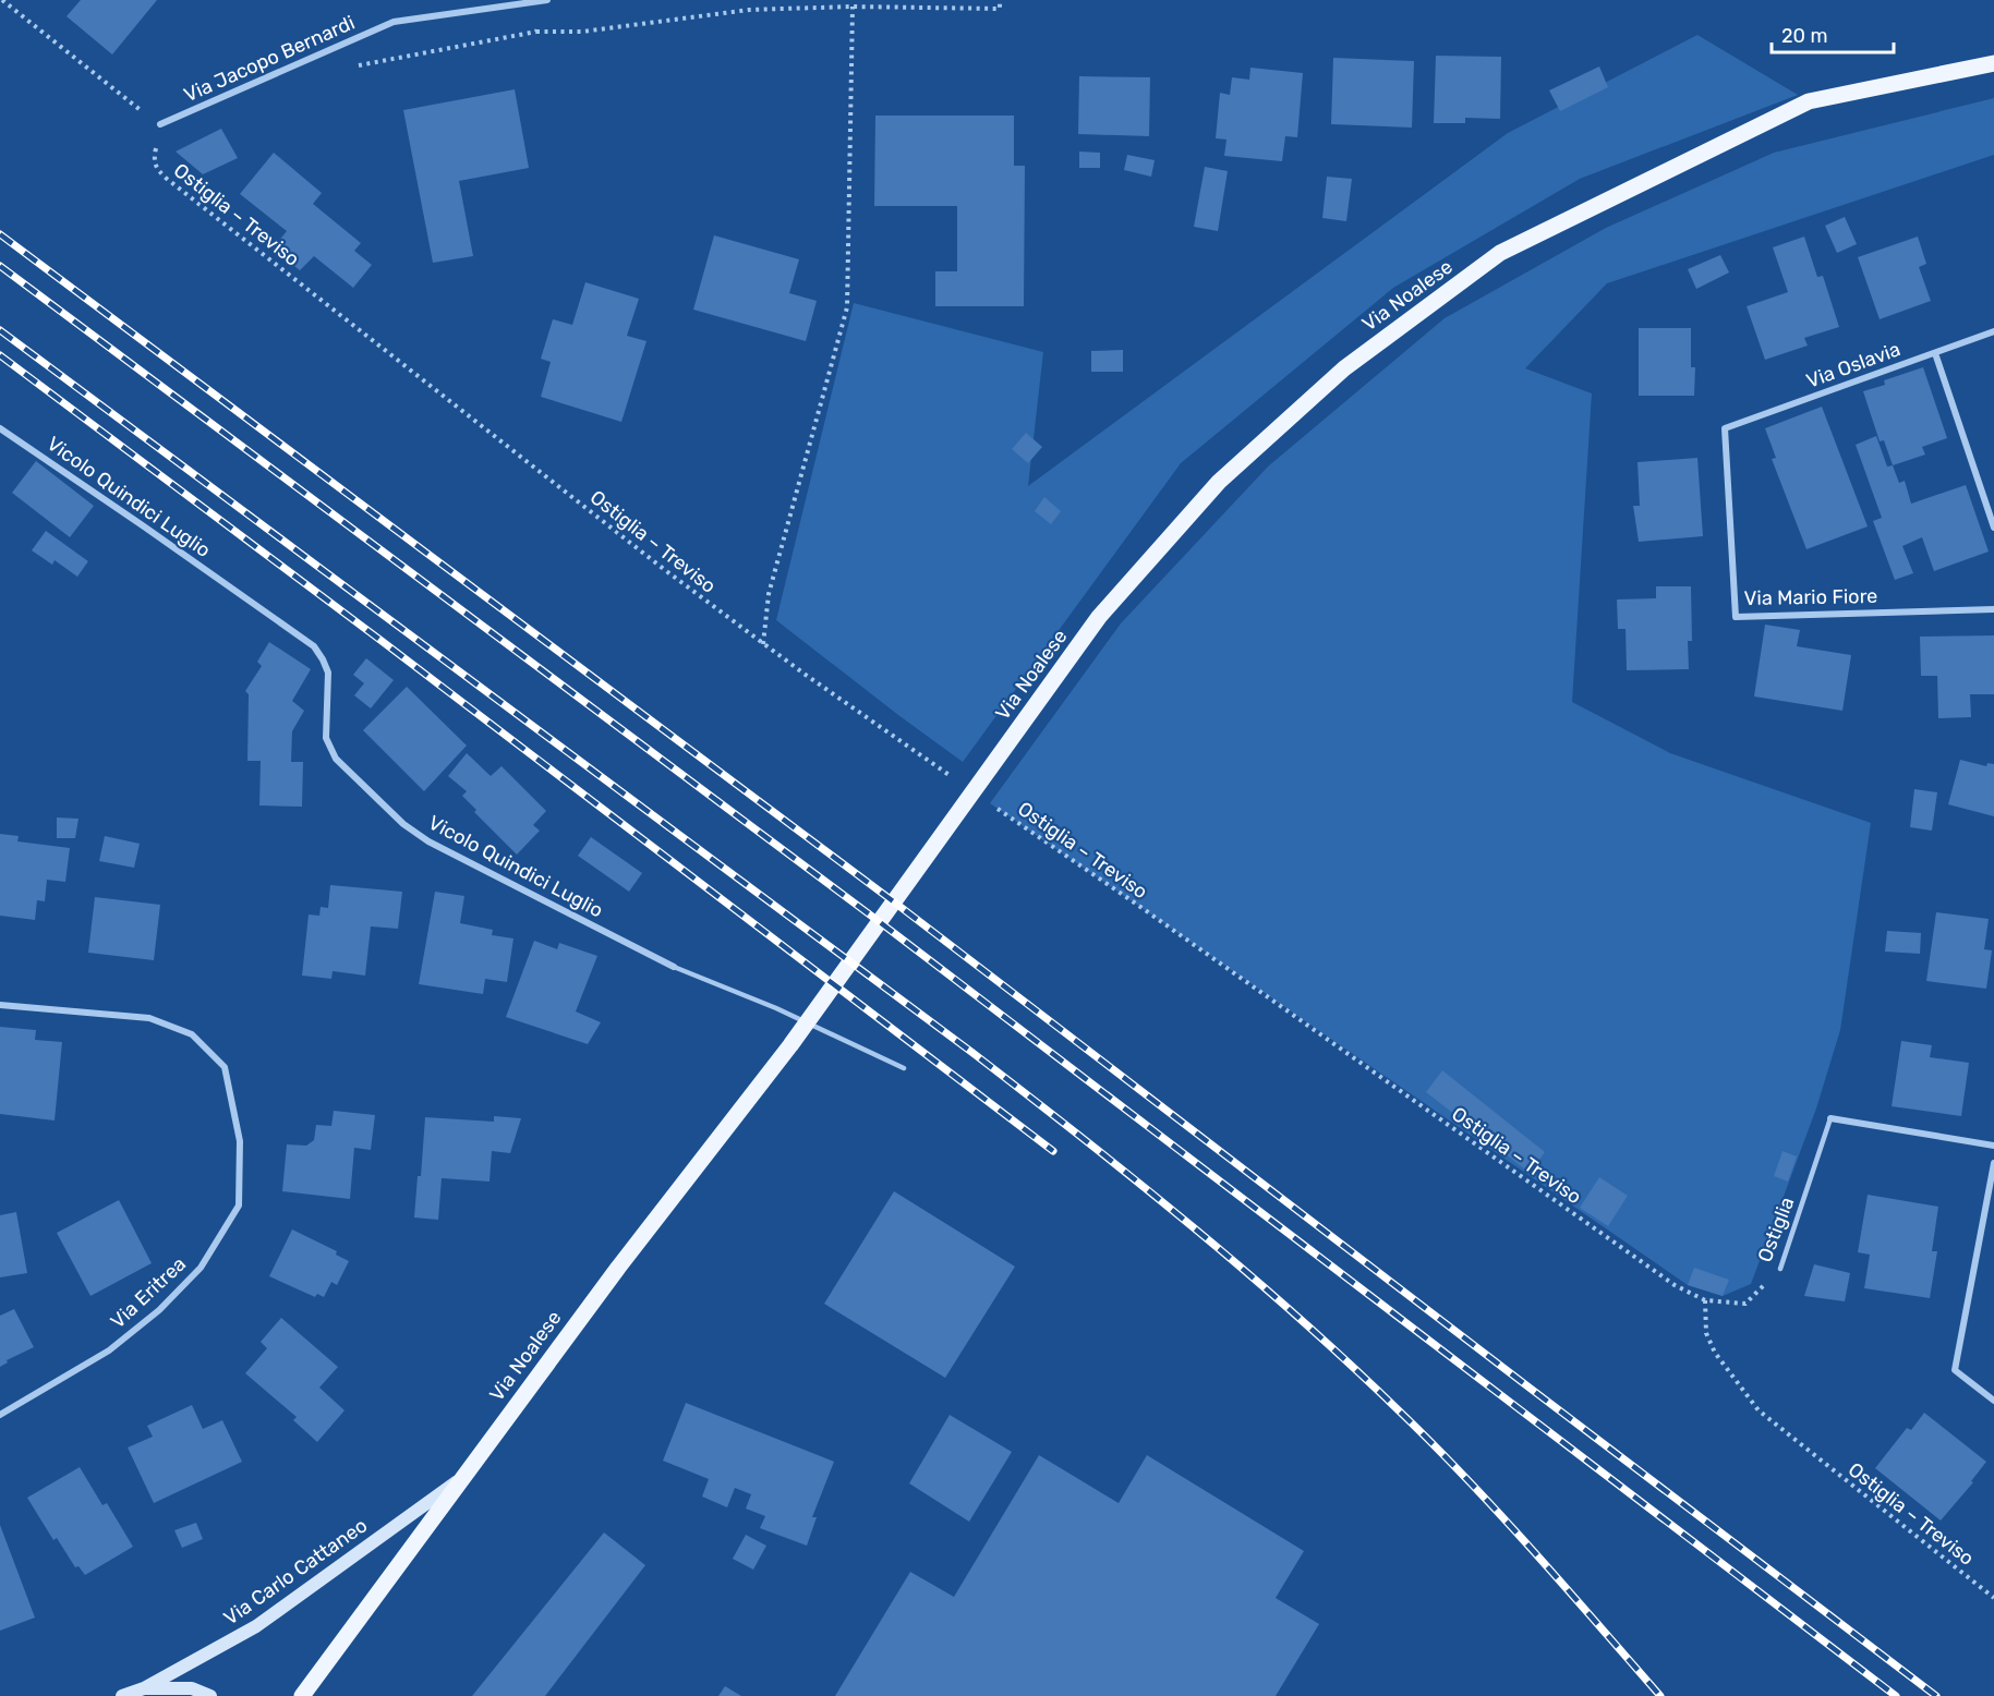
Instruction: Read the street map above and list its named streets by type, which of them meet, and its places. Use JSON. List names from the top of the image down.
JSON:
{
  "streets": {
    "main road": ["Via Noalese", "Via Carlo Cattaneo"],
    "street": [
      "Via Jacopo Bernardi",
      "Via Oslavia",
      "Vicolo Quindici Luglio",
      "Via Mario Fiore",
      "Via Eritrea"
    ],
    "lane": ["Ostiglia"],
    "path": ["Ostiglia – Treviso"]
  },
  "crossings": [
    ["Via Jacopo Bernardi", "Ostiglia – Treviso"],
    ["Ostiglia – Treviso", "Ostiglia"],
    ["Via Noalese", "Via Carlo Cattaneo"],
    ["Via Oslavia", "Via Mario Fiore"]
  ],
  "scale_bar": "20 m"
}
